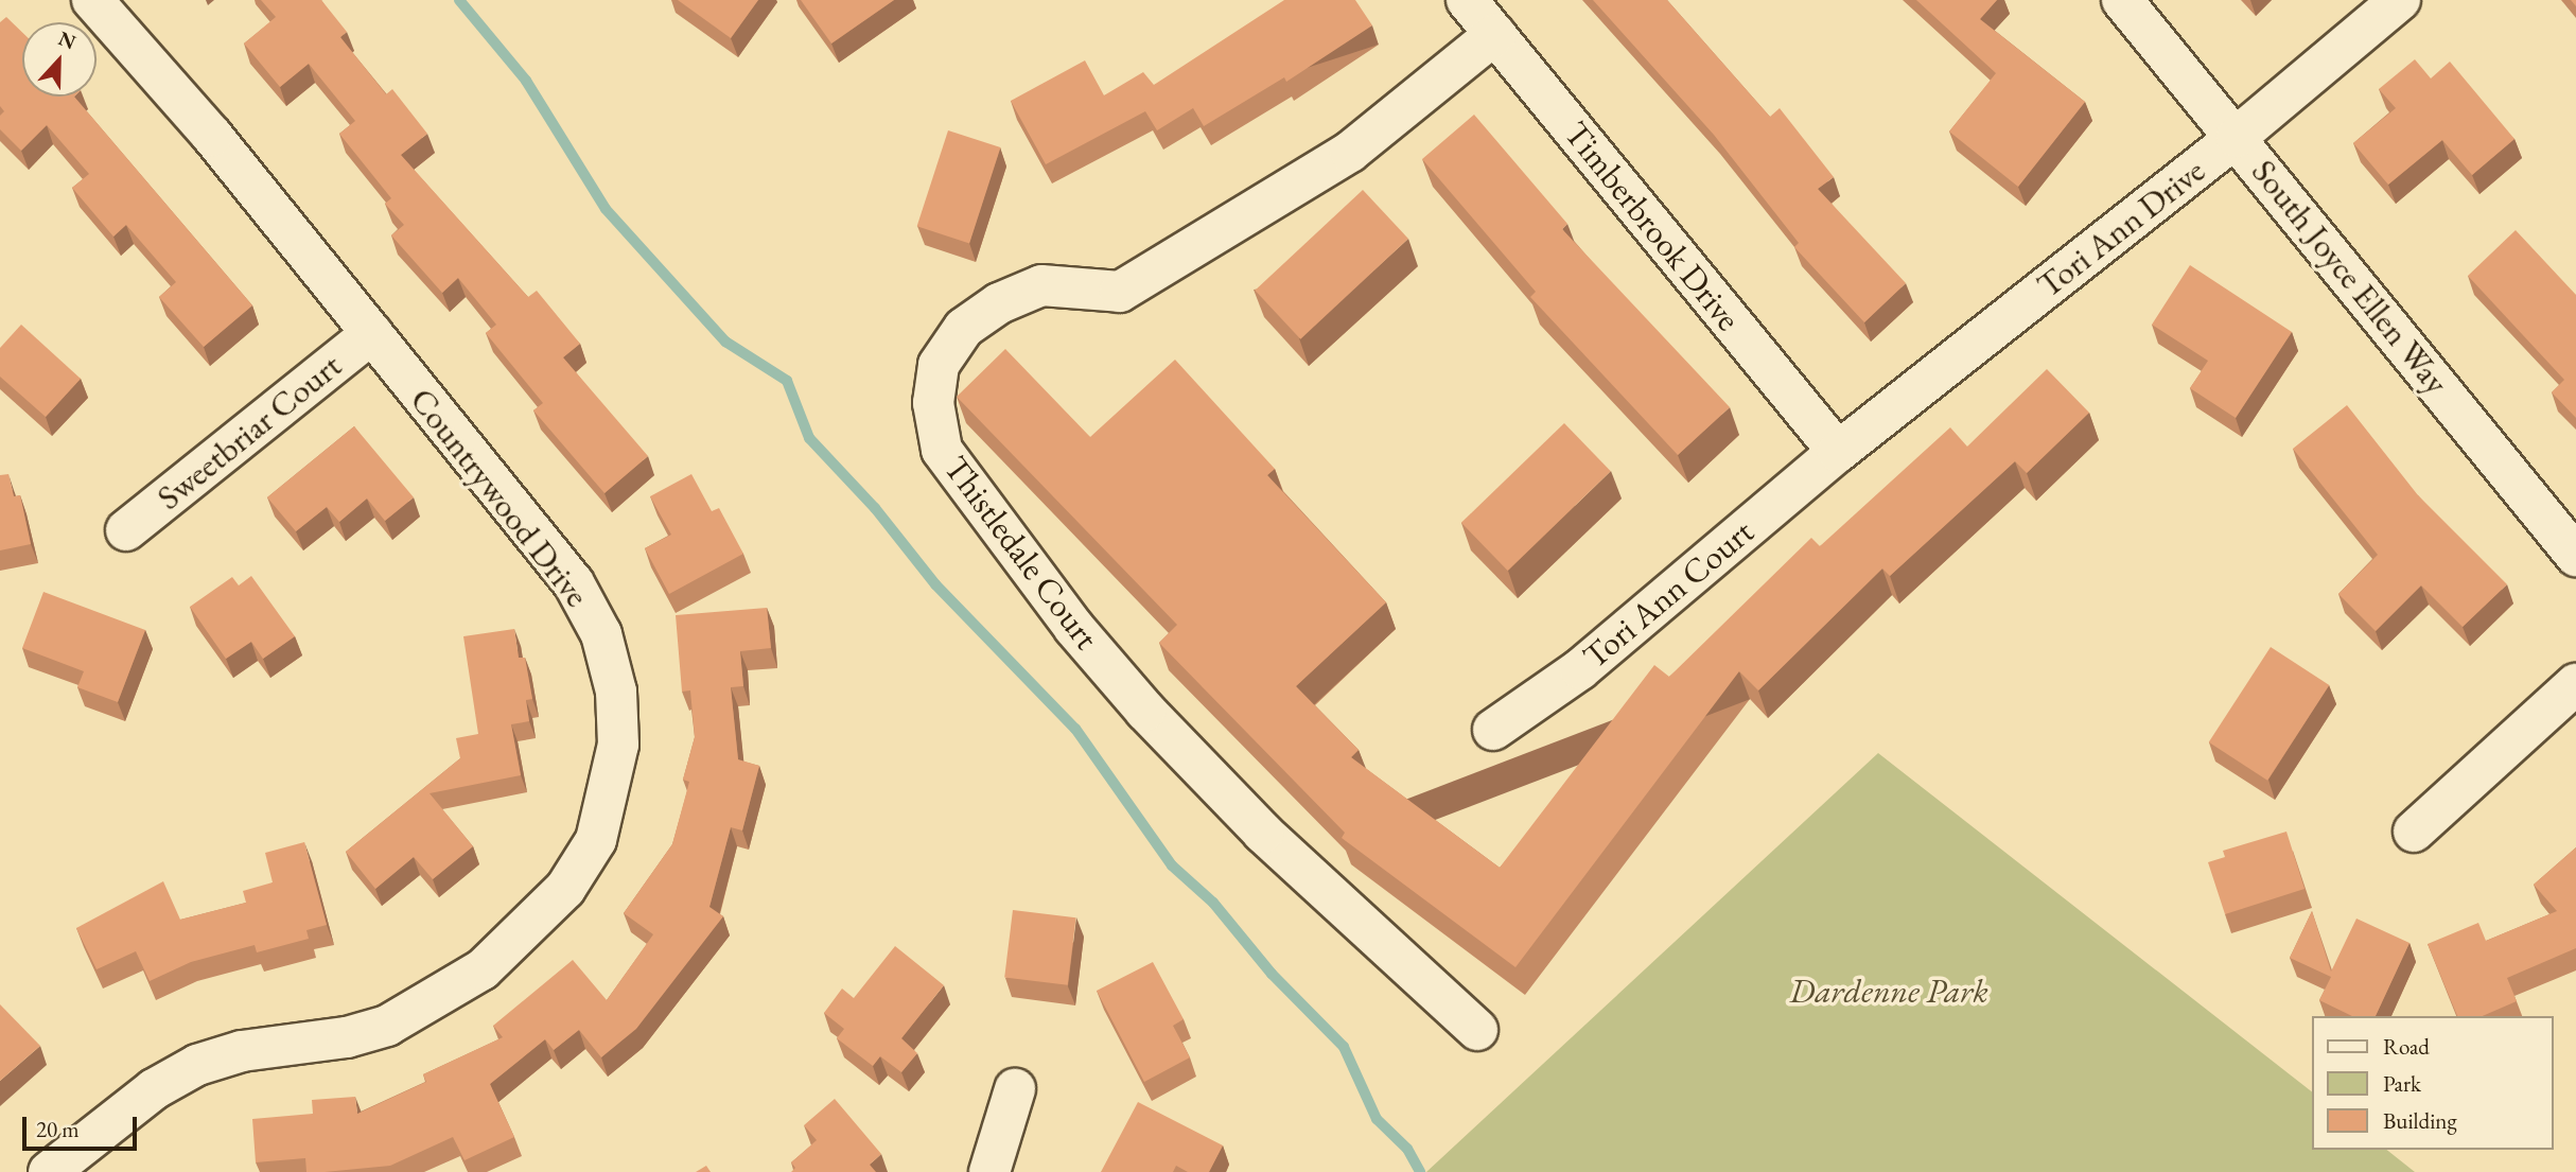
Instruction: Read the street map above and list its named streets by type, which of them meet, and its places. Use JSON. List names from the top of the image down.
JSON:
{
  "streets": {
    "street": [
      "Timberbrook Drive",
      "Tori Ann Drive",
      "South Joyce Ellen Way",
      "Sweetbriar Court",
      "Countrywood Drive",
      "Thistledale Court",
      "Tori Ann Court"
    ]
  },
  "crossings": [
    ["Timberbrook Drive", "Tori Ann Drive"],
    ["Timberbrook Drive", "Thistledale Court"],
    ["Timberbrook Drive", "Tori Ann Court"],
    ["Tori Ann Drive", "South Joyce Ellen Way"],
    ["Tori Ann Drive", "Tori Ann Court"],
    ["Sweetbriar Court", "Countrywood Drive"]
  ],
  "parks": ["Dardenne Park"],
  "legend": ["Road", "Park", "Building"],
  "scale_bar": "20 m",
  "north": "top"
}
